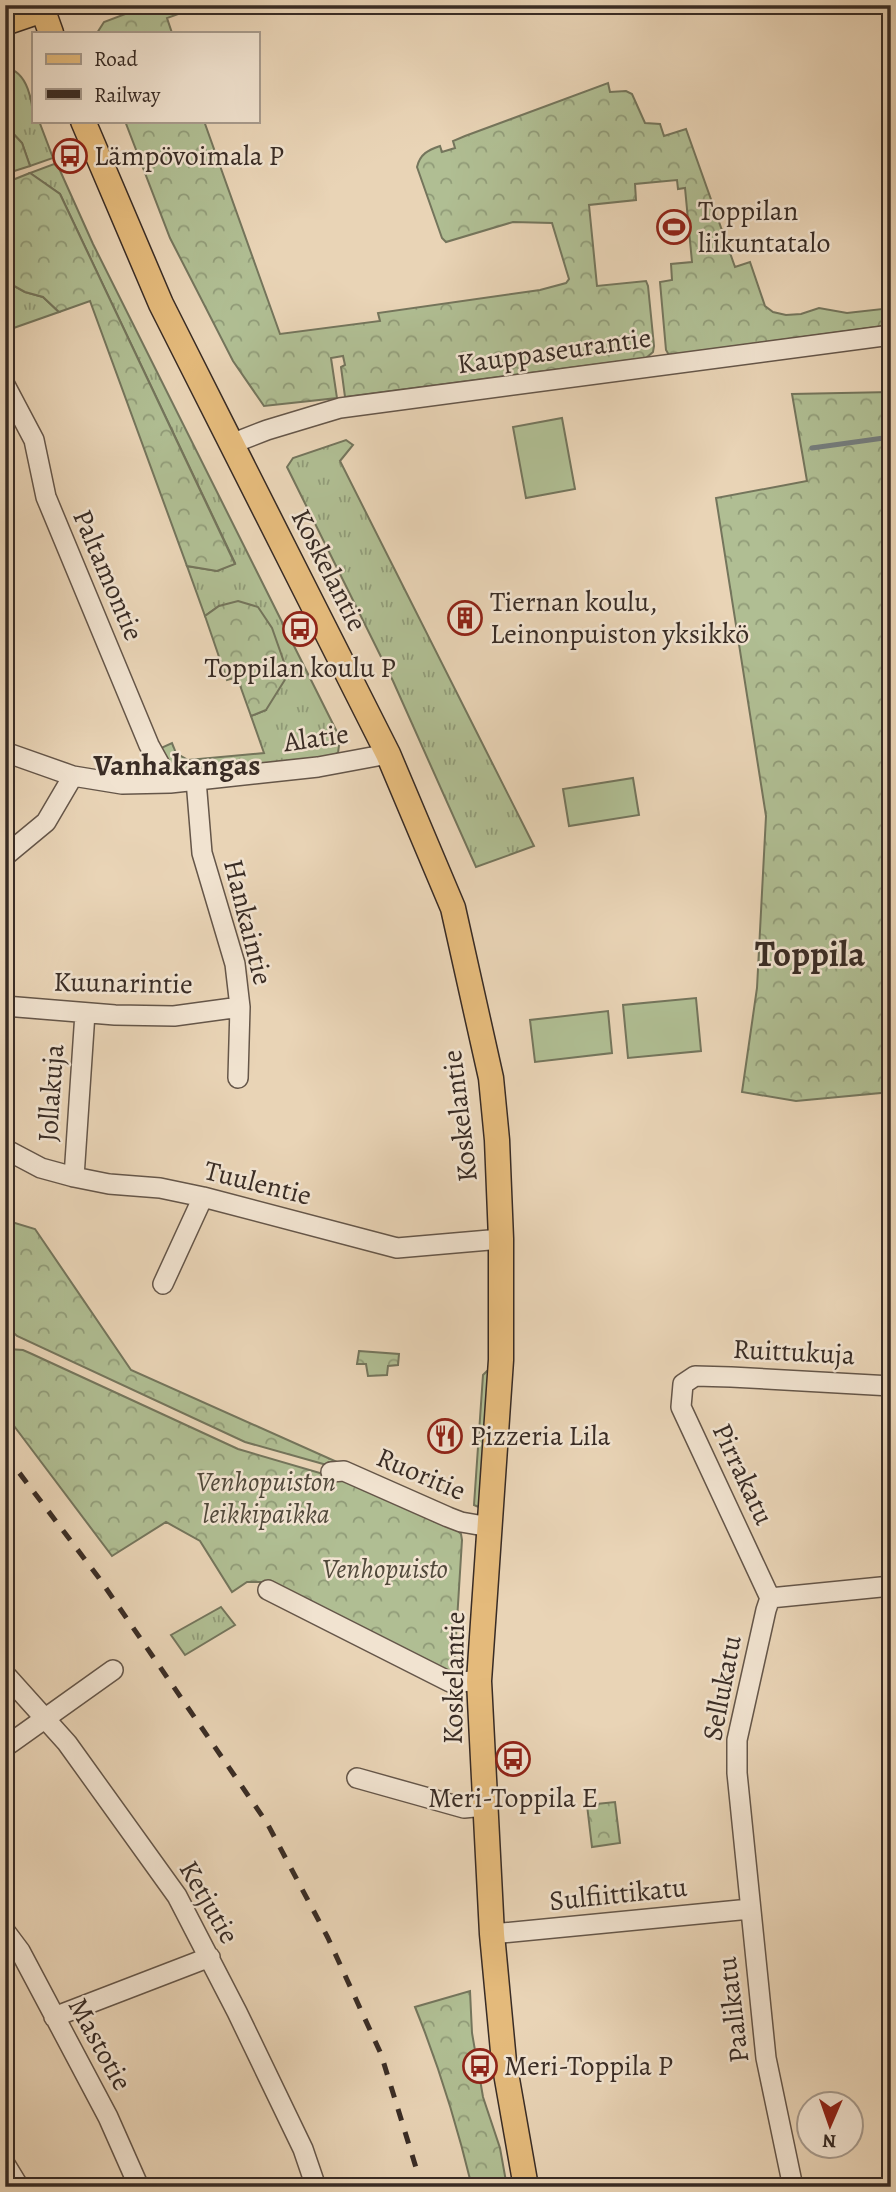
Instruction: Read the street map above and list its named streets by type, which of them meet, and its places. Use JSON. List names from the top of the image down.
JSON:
{
  "streets": {
    "main road": ["Koskelantie"],
    "street": [
      "Kauppaseurantie",
      "Paltamontie",
      "Alatie",
      "Hankaintie",
      "Kuunarintie",
      "Jollakuja",
      "Tuulentie",
      "Ruittukuja",
      "Ruoritie",
      "Pirrakatu",
      "Sellukatu",
      "Sulfiittikatu",
      "Ketjutie",
      "Paalikatu",
      "Mastotie"
    ]
  },
  "crossings": [
    ["Kauppaseurantie", "Koskelantie"],
    ["Koskelantie", "Alatie"],
    ["Koskelantie", "Tuulentie"],
    ["Koskelantie", "Ruoritie"],
    ["Koskelantie", "Sulfiittikatu"],
    ["Paltamontie", "Alatie"],
    ["Alatie", "Hankaintie"],
    ["Hankaintie", "Kuunarintie"],
    ["Kuunarintie", "Jollakuja"],
    ["Jollakuja", "Tuulentie"],
    ["Ruittukuja", "Pirrakatu"],
    ["Pirrakatu", "Sellukatu"],
    ["Sellukatu", "Sulfiittikatu"],
    ["Sellukatu", "Paalikatu"],
    ["Sulfiittikatu", "Paalikatu"]
  ],
  "districts": ["Vanhakangas", "Toppila"],
  "parks": ["Venhopuiston leikkipaikka", "Venhopuisto"],
  "places": {
    "bus stop": [
      "Lämpövoimala P",
      "Toppilan koulu P",
      "Meri-Toppila E",
      "Meri-Toppila P"
    ],
    "sports": ["Toppilan liikuntatalo"],
    "building": ["Tiernan koulu, Leinonpuiston yksikkö"],
    "restaurant": ["Pizzeria Lila"]
  },
  "legend": ["Road", "Railway"],
  "north": "bottom"
}
